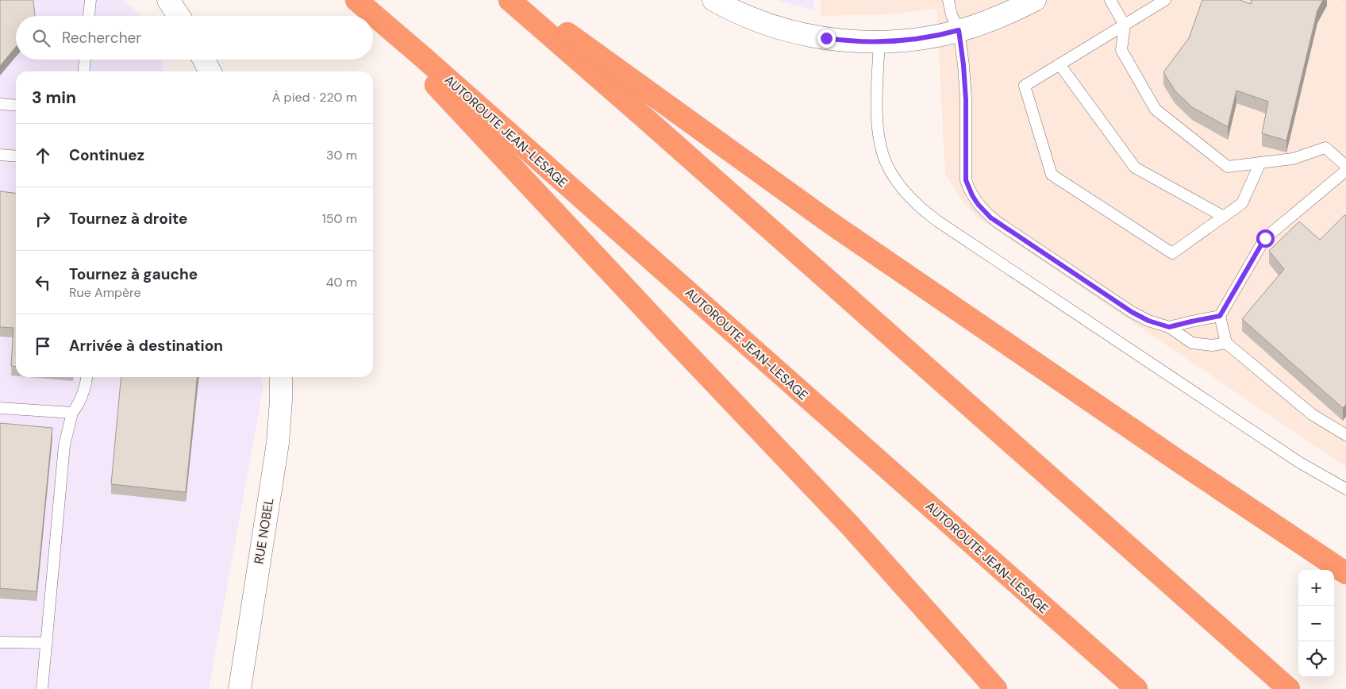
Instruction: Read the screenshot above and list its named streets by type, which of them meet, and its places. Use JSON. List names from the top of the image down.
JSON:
{
  "streets": {
    "highway": ["AUTOROUTE JEAN-LESAGE"],
    "street": ["RUE NOBEL"]
  },
  "page": {
    "search": "Rechercher",
    "heading": ["3 min", "À pied · 220 m"],
    "list": [
      ["Continuez", "30 m"],
      ["Tournez à droite", "150 m"],
      ["Tournez à gauche", "Rue Ampère", "40 m"],
      "Arrivée à destination"
    ],
    "map_buttons": ["+", "−"]
  }
}
